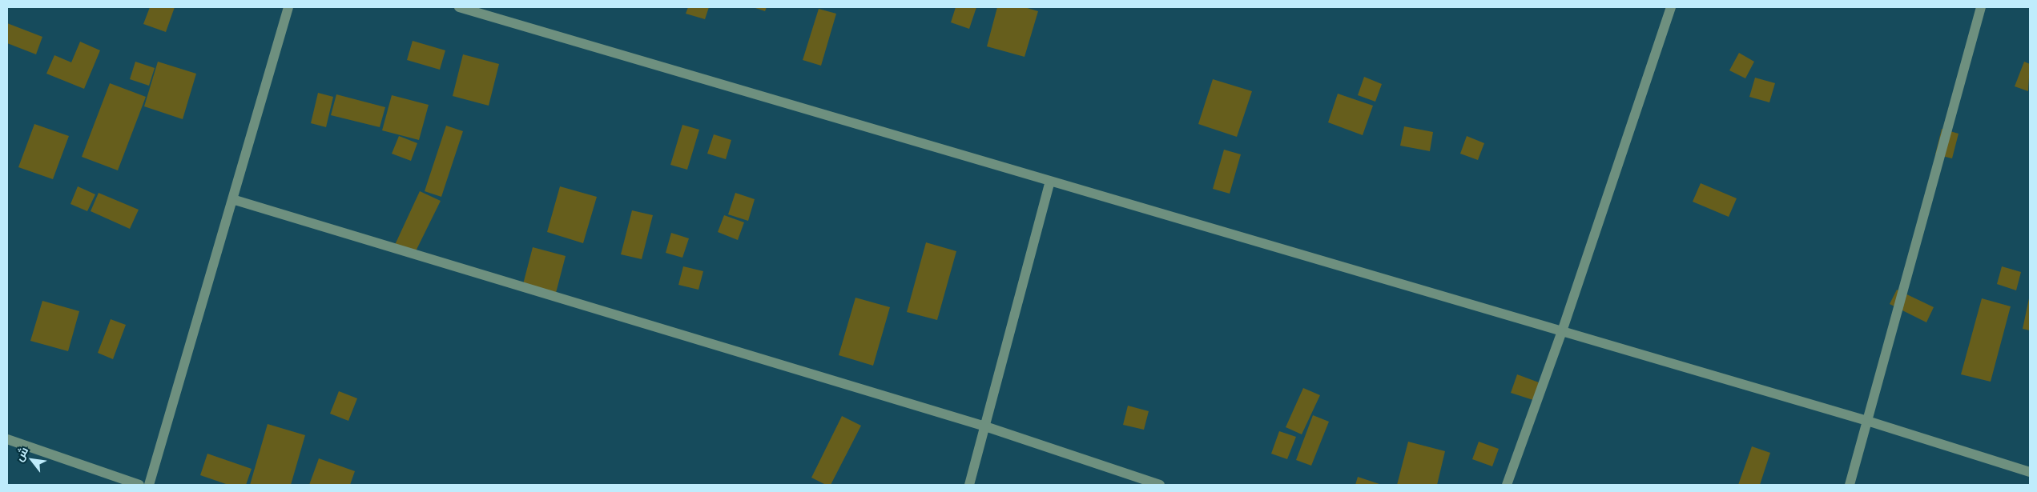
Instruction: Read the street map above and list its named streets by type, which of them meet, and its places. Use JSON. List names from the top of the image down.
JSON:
{
  "north": "top left"
}
